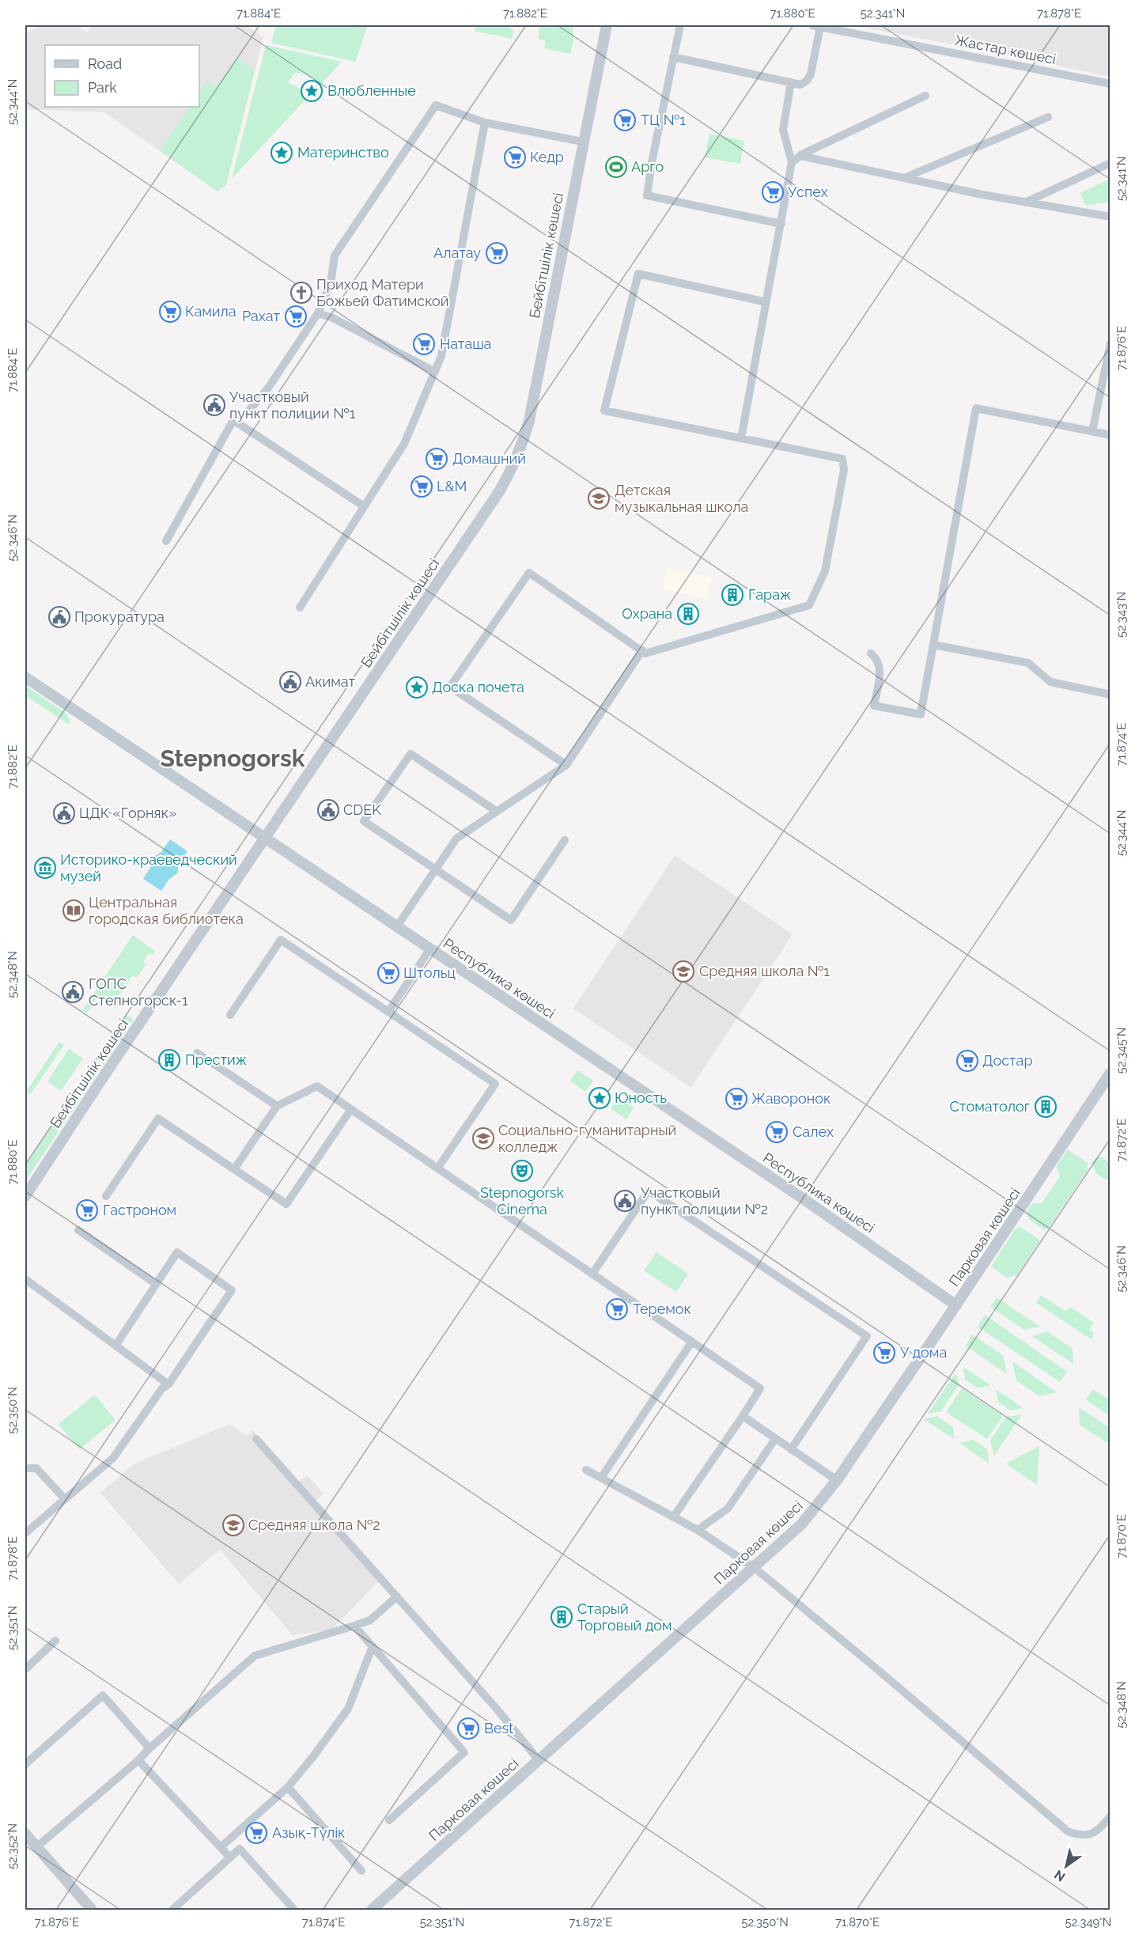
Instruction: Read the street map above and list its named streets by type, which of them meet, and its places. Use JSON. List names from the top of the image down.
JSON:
{
  "streets": {
    "street": [
      "Жастар көшесі",
      "Бейбітшілік көшесі",
      "Республика көшесі",
      "Парковая көшесі"
    ]
  },
  "crossings": [
    ["Бейбітшілік көшесі", "Республика көшесі"],
    ["Республика көшесі", "Парковая көшесі"]
  ],
  "districts": ["Stepnogorsk"],
  "places": {
    "place": [
      "Влюбленные",
      "Материнство",
      "Доска почета",
      "Юность"
    ],
    "supermarket": [
      "ТЦ №1",
      "Кедр",
      "Успех",
      "Алатау",
      "Камила",
      "Рахат",
      "Наташа",
      "Домашний",
      "L&M",
      "Штольц",
      "Достар",
      "Жаворонок",
      "Салех",
      "Гастроном",
      "Теремок",
      "У дома",
      "Best",
      "Азық-Түлік"
    ],
    "sports": ["Арго"],
    "church": ["Приход Матери Божьей Фатимской"],
    "public building": [
      "Участковый пункт полиции №1",
      "Прокуратура",
      "Акимат",
      "CDEK",
      "ЦДК «Горняк»",
      "ГОПС Степногорск-1",
      "Участковый пункт полиции №2"
    ],
    "school or university": [
      "Детская музыкальная школа",
      "Средняя школа №1",
      "Социально-гуманитарный колледж",
      "Средняя школа №2"
    ],
    "building": [
      "Гараж",
      "Охрана",
      "Престиж",
      "Стоматолог",
      "Старый Торговый дом"
    ],
    "museum": ["Историко-краеведческий музей"],
    "library": ["Центральная городская библиотека"],
    "theatre": ["Stepnogorsk Cinema"]
  },
  "legend": ["Road", "Park"],
  "north": "bottom left",
  "coordinates": [
    "71.884°E",
    "71.882°E",
    "71.880°E",
    "52.341°N",
    "71.878°E",
    "52.344°N",
    "71.876°E",
    "52.346°N",
    "52.343°N",
    "71.874°E",
    "52.348°N",
    "52.345°N",
    "71.872°E",
    "52.350°N",
    "71.870°E",
    "52.351°N",
    "52.352°N",
    "52.349°N"
  ]
}
